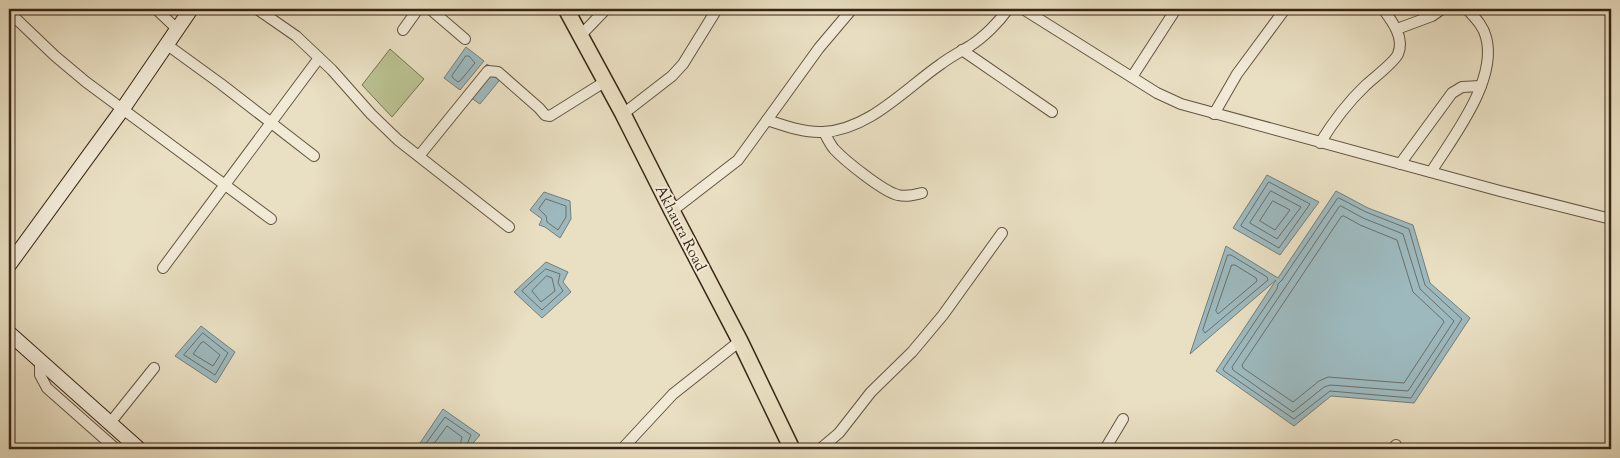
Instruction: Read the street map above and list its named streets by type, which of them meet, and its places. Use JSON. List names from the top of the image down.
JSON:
{
  "streets": {
    "main road": ["Akhaura Road"]
  }
}
